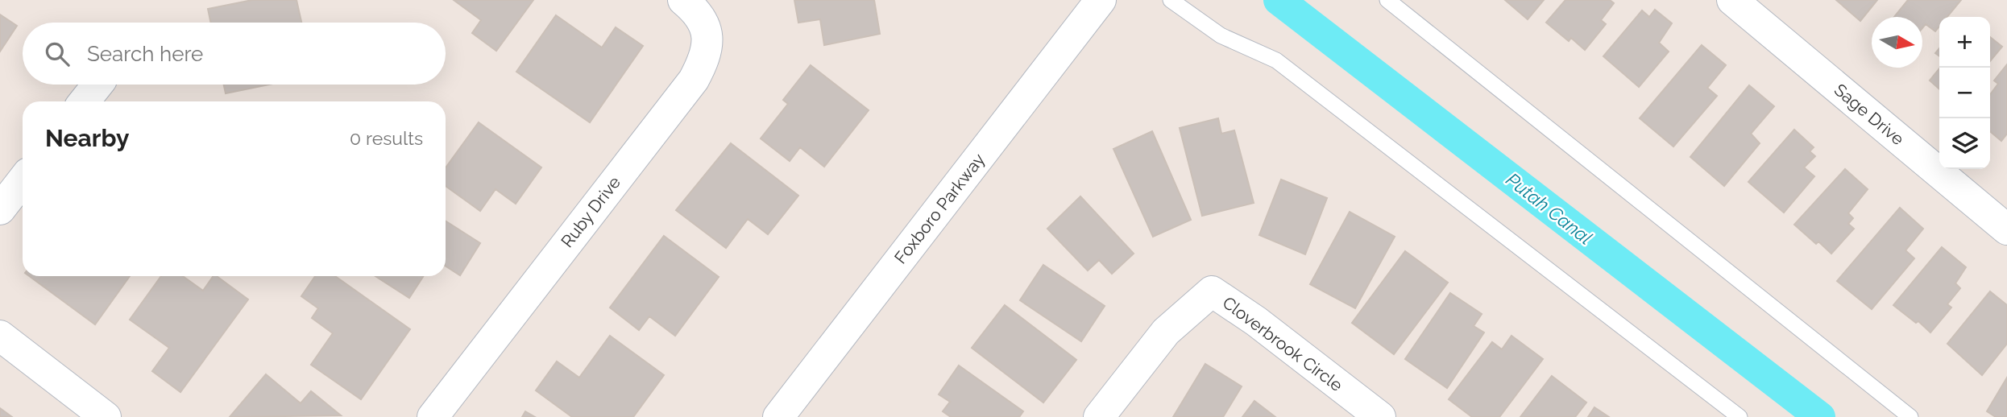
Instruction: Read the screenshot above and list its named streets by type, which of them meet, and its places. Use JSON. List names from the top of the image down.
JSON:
{
  "streets": {
    "street": [
      "Sage Drive",
      "Foxboro Parkway",
      "Ruby Drive",
      "Cloverbrook Circle"
    ]
  },
  "water": ["Putah Canal"],
  "north": "right",
  "page": {
    "map_buttons": ["+", "−"],
    "search": "Search here",
    "heading": ["Nearby", "0 results"]
  }
}
